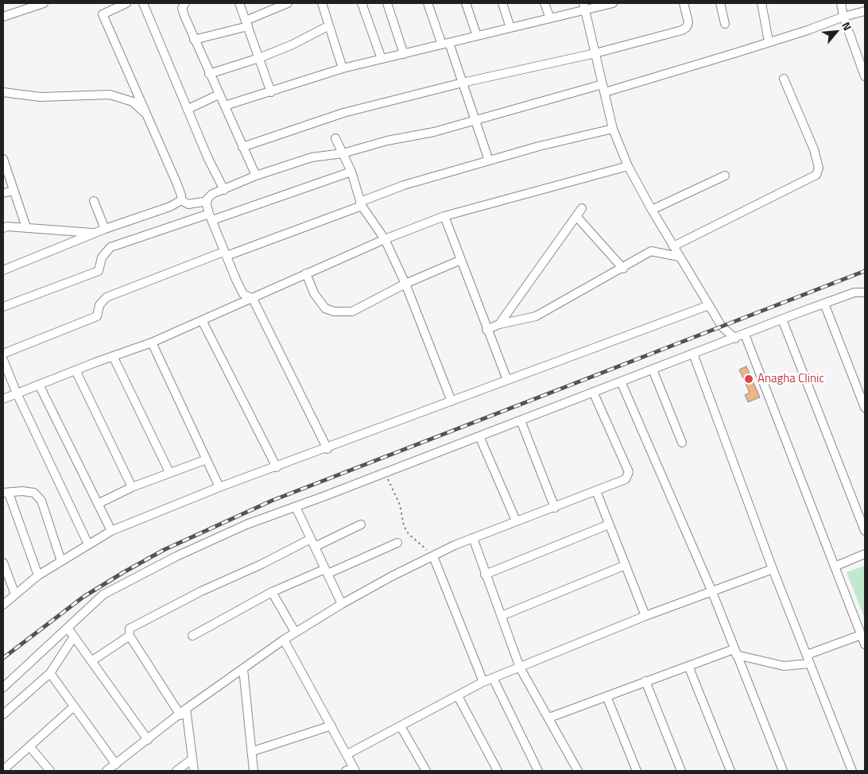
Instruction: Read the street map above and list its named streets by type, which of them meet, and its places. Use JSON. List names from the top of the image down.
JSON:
{
  "places": ["Anagha Clinic"],
  "north": "top right"
}
